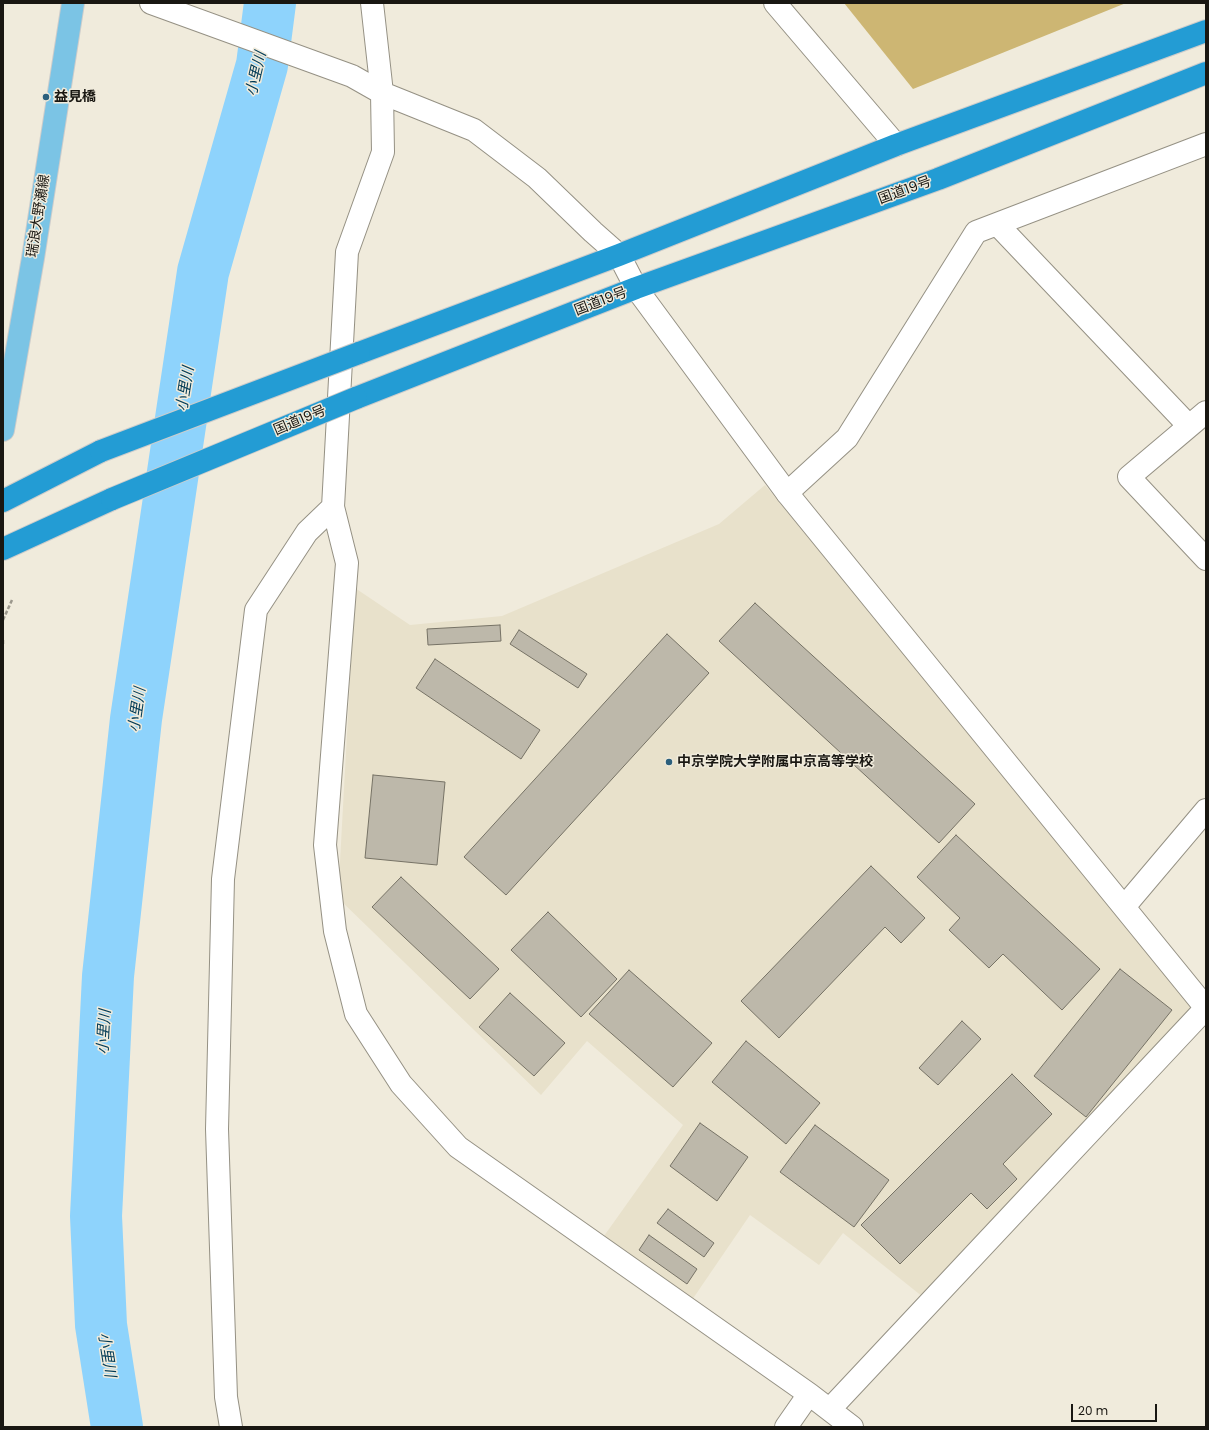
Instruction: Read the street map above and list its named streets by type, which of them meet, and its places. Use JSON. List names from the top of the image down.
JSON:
{
  "streets": {
    "highway": ["国道19号"],
    "main road": ["瑞浪大野瀬線"]
  },
  "water": ["小里川"],
  "places": ["益見橋", "中京学院大学附属中京高等学校"],
  "scale_bar": "20 m"
}
